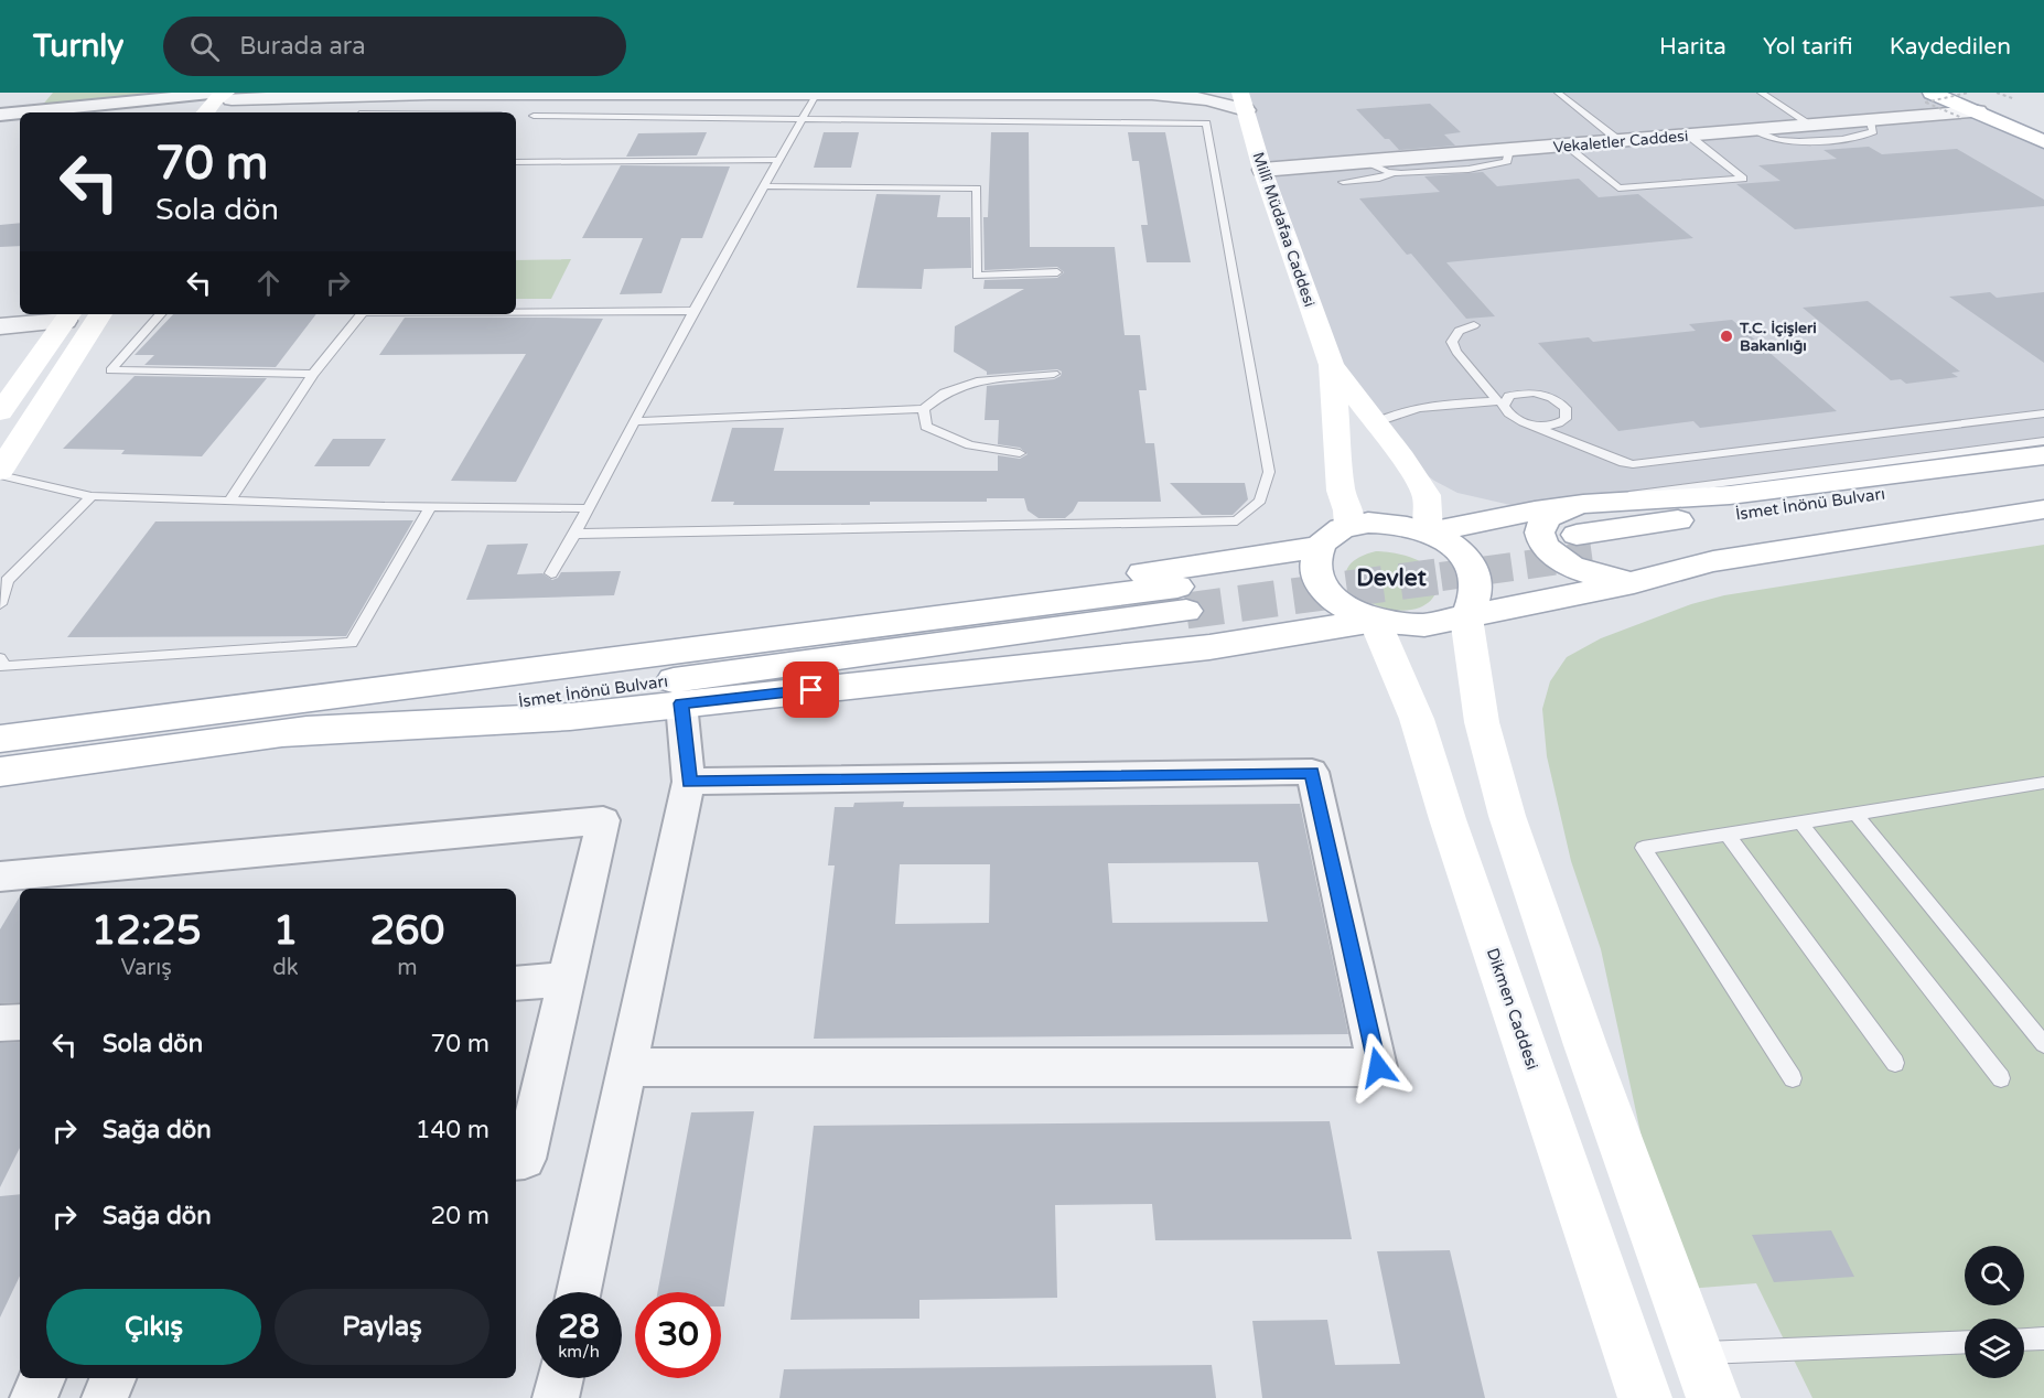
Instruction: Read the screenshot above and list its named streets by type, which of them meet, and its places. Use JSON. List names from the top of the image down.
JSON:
{
  "streets": {
    "main road": ["Millî Müdafaa Caddesi", "İsmet İnönü Bulvarı", "Dikmen Caddesi"],
    "street": ["Vekaletler Caddesi"]
  },
  "crossings": [
    ["Vekaletler Caddesi", "Millî Müdafaa Caddesi"],
    ["Millî Müdafaa Caddesi", "Dikmen Caddesi"]
  ],
  "districts": ["Devlet"],
  "places": ["T.C. İçişleri Bakanlığı"],
  "page": {
    "header": "Turnly",
    "search": "Burada ara",
    "nav": ["Harita", "Yol tarifi", "Kaydedilen"],
    "turn": ["70 m", "Sola dön"],
    "eta": [
      "12:25",
      "Varış",
      "1",
      "dk",
      "260",
      "m"
    ],
    "list": [
      {
        "name": "Sola dön",
        "value": "70 m"
      },
      {
        "name": "Sağa dön",
        "value": "140 m"
      },
      {
        "name": "Sağa dön",
        "value": "20 m"
      }
    ],
    "buttons": ["Çıkış", "Paylaş"],
    "speed": "28 km/h",
    "limit": "30"
  }
}
